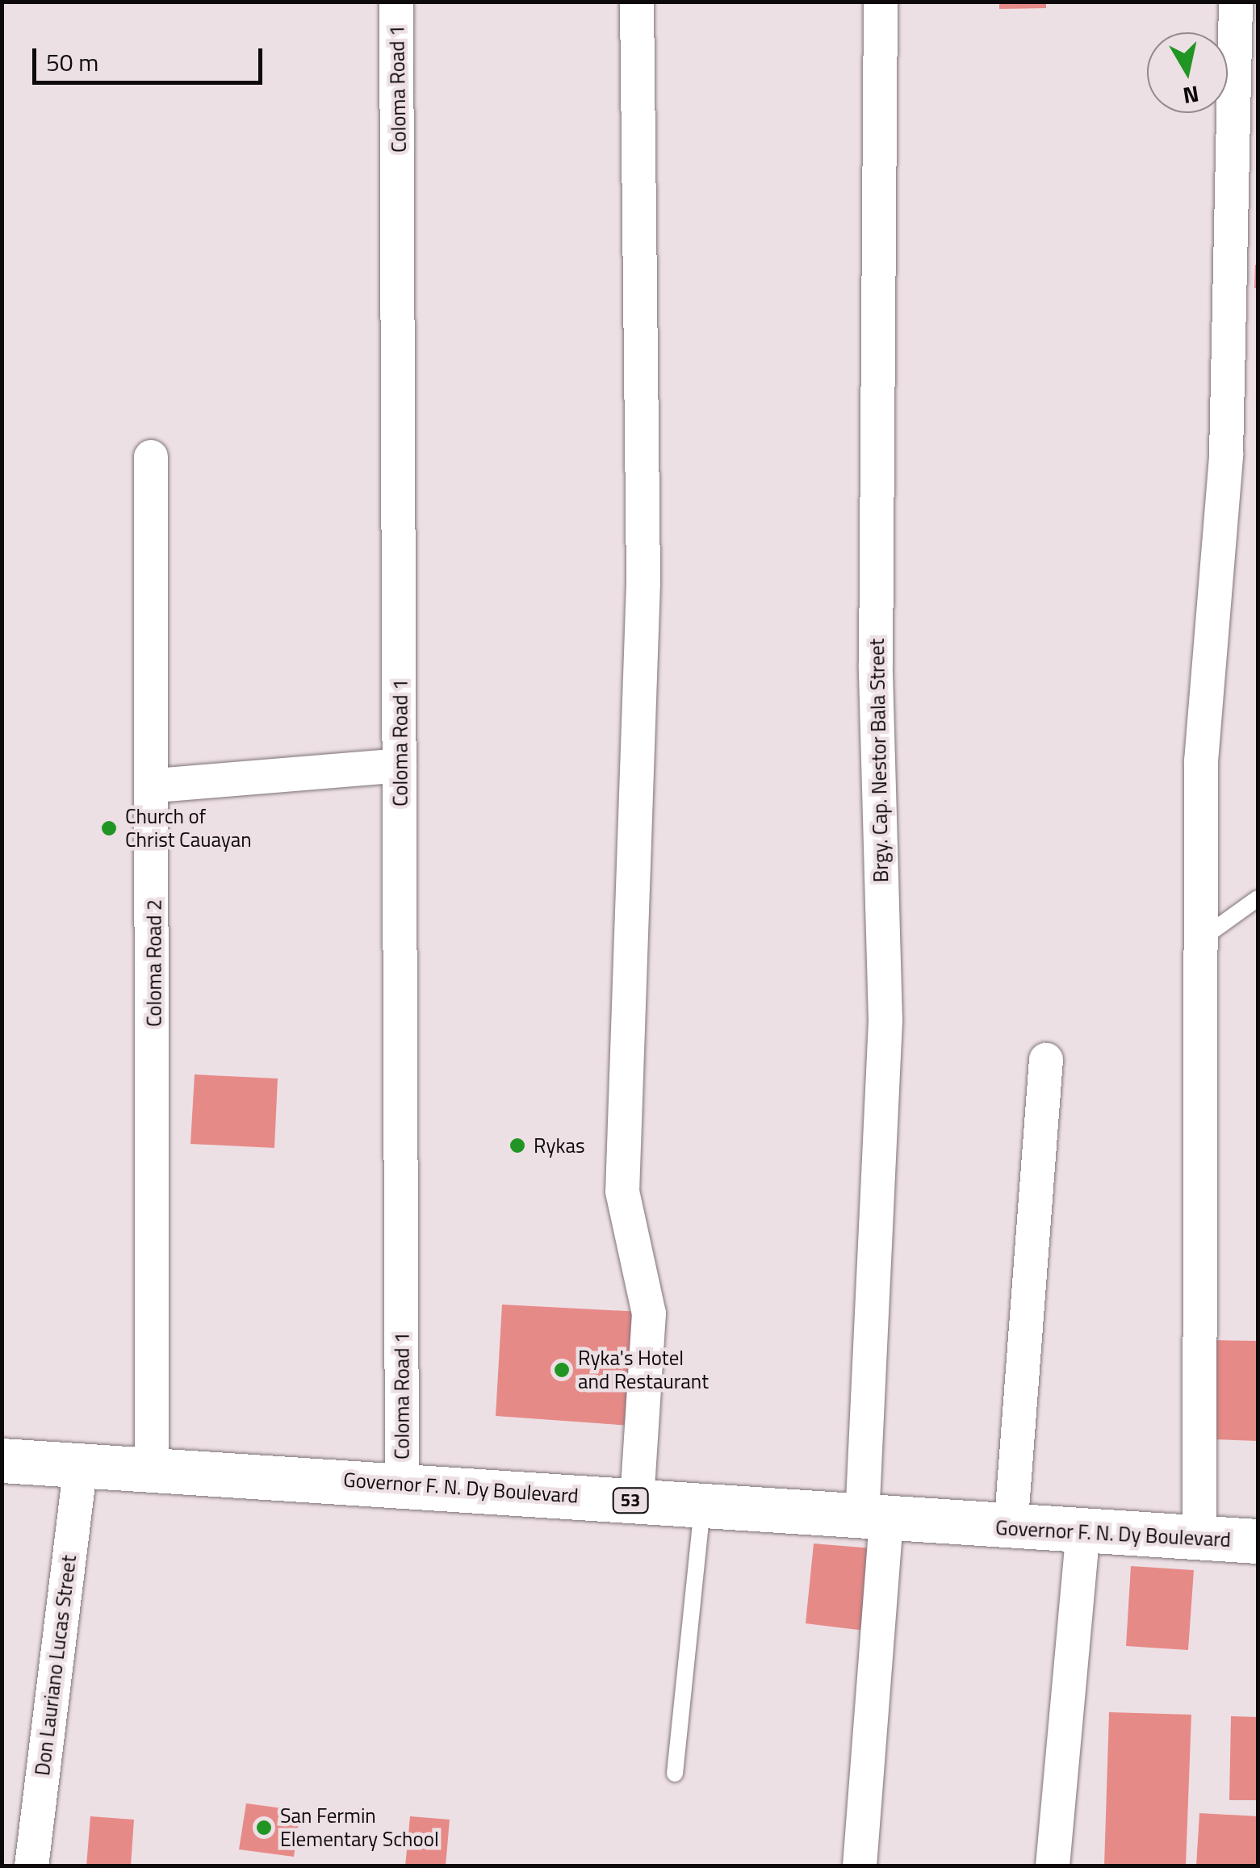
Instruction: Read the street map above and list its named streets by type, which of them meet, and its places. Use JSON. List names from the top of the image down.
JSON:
{
  "streets": {
    "highway": ["Governor F. N. Dy Boulevard", "53"],
    "street": [
      "Coloma Road 1",
      "Brgy. Cap. Nestor Bala Street",
      "Coloma Road 2",
      "Don Lauriano Lucas Street"
    ]
  },
  "crossings": [
    ["Coloma Road 1", "Governor F. N. Dy Boulevard"],
    ["Brgy. Cap. Nestor Bala Street", "Governor F. N. Dy Boulevard"],
    ["Coloma Road 2", "Governor F. N. Dy Boulevard"],
    ["Governor F. N. Dy Boulevard", "Don Lauriano Lucas Street"]
  ],
  "places": [
    "Church of Christ Cauayan",
    "Rykas",
    "Ryka's Hotel and Restaurant",
    "San Fermin Elementary School"
  ],
  "scale_bar": "50 m",
  "north": "bottom"
}
